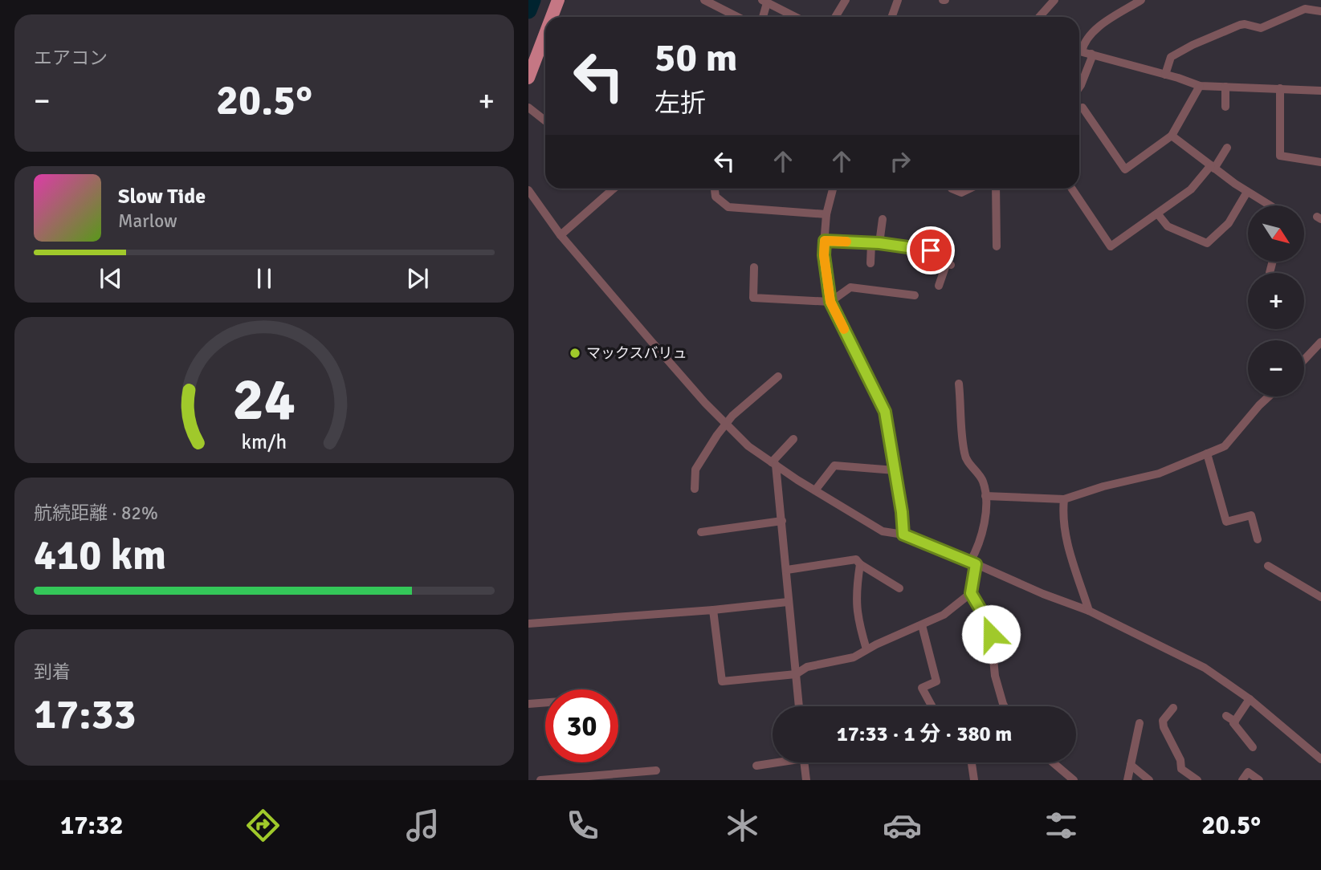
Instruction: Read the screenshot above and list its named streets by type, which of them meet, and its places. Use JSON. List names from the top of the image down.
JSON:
{
  "places": ["マックスバリュ"],
  "north": "bottom right",
  "page": {
    "tile": [
      "エアコン",
      ["航続距離 · 82%", "410 km"],
      ["到着", "17:33"]
    ],
    "turn": ["50 m", "左折"],
    "heat": ["−", "20.5°", "+"],
    "song": ["Slow Tide", "Marlow"],
    "map_buttons": ["+", "−"],
    "limit": "30",
    "trip": "17:33 · 1 分 · 380 m",
    "tabs": ["17:32", "20.5°"],
    "gauge": ["24", "km/h"]
  }
}
